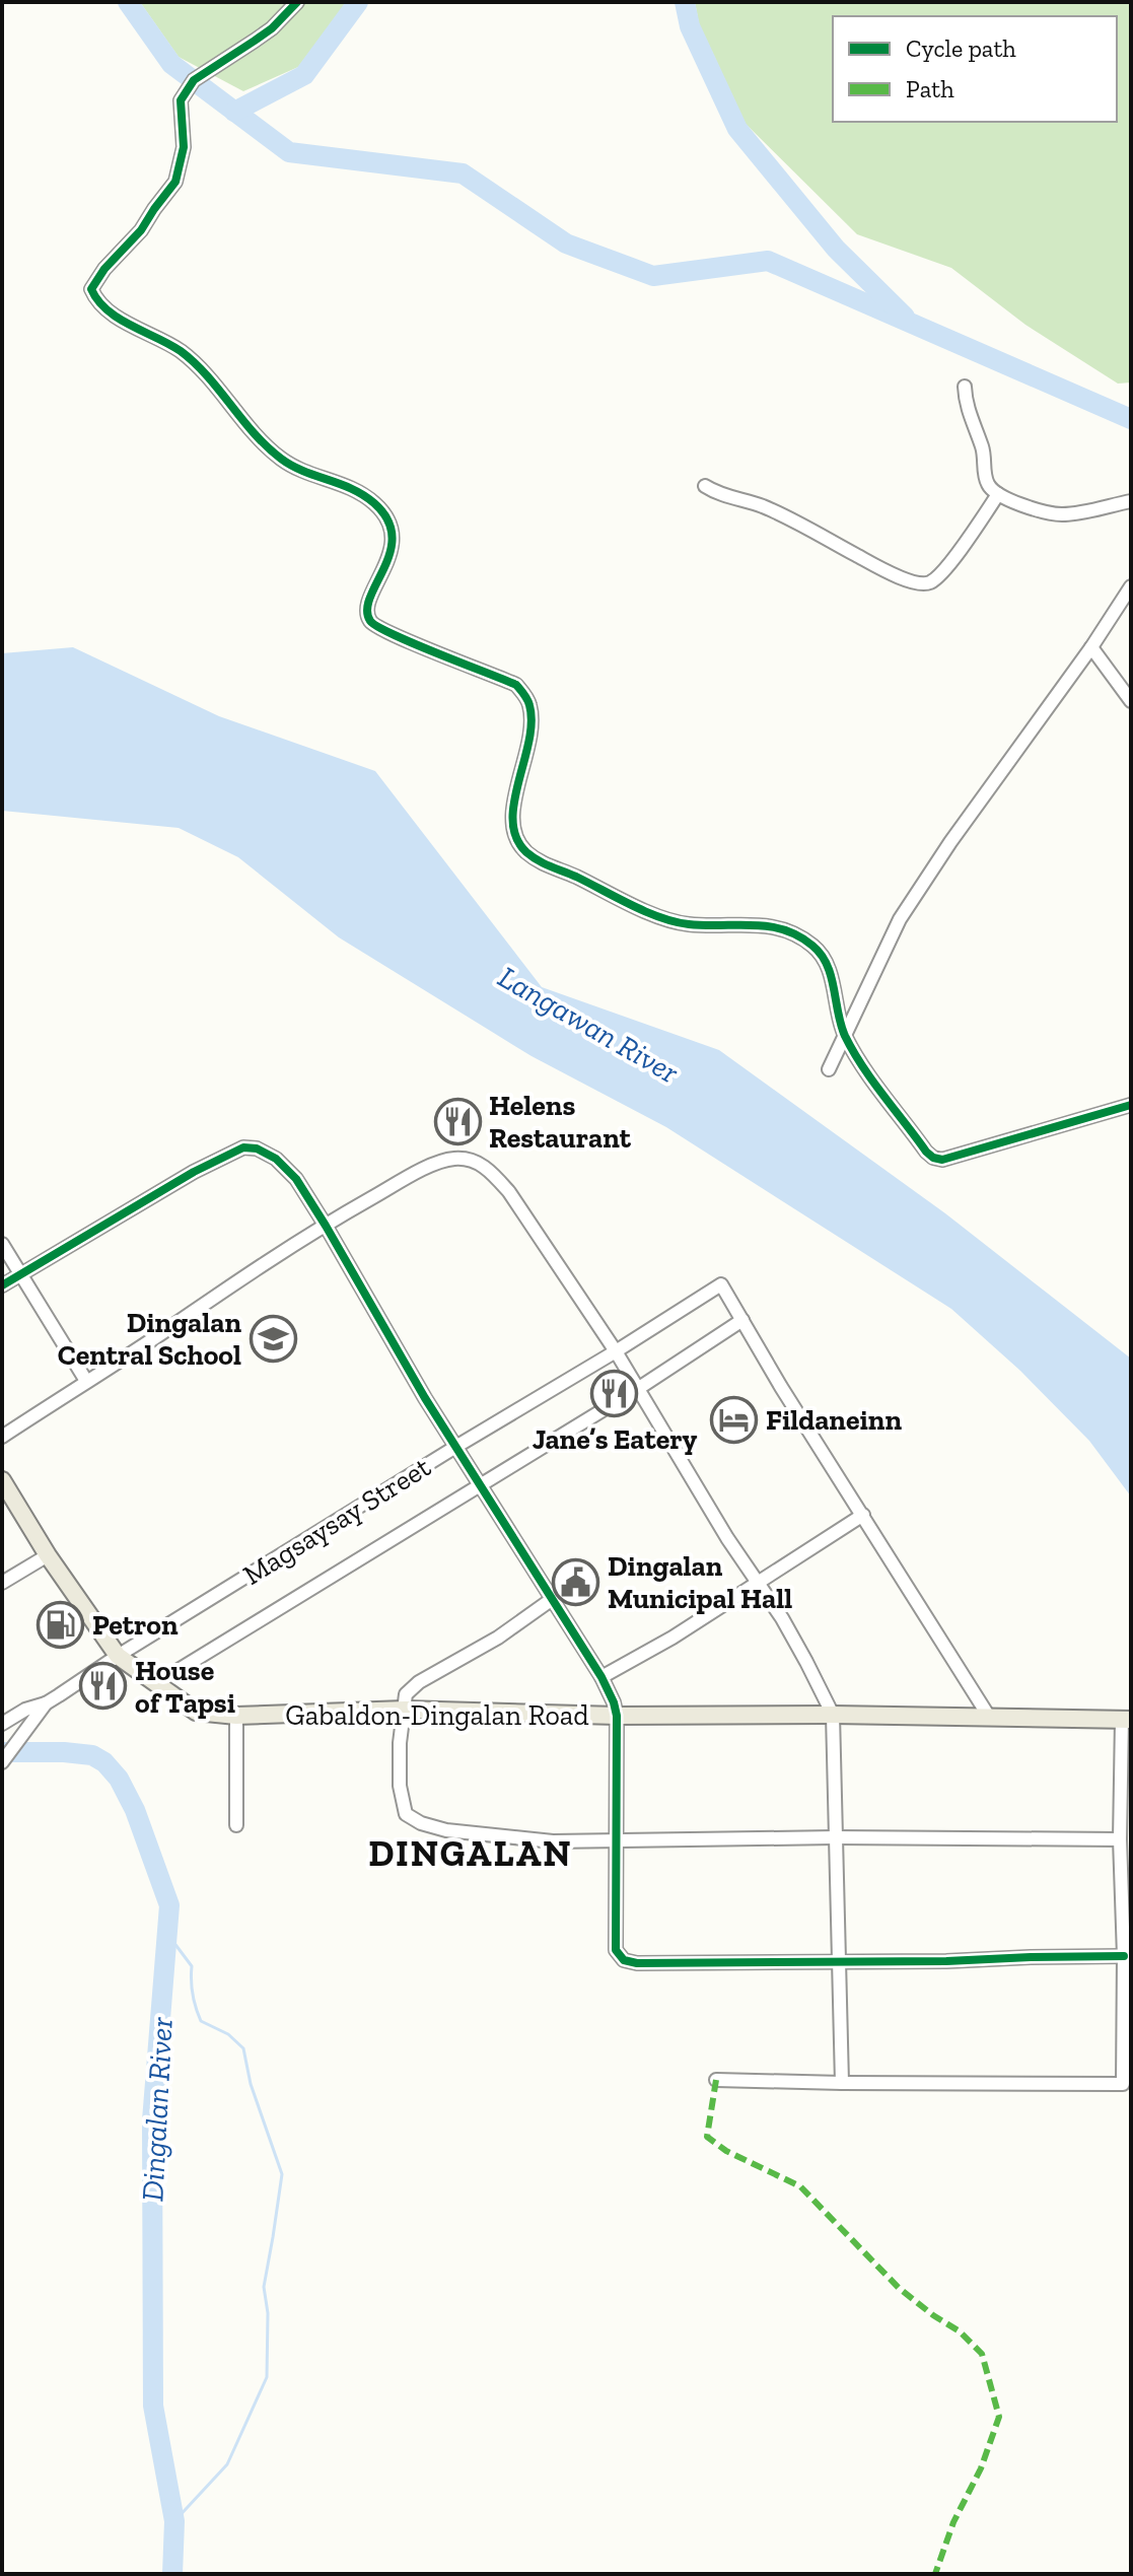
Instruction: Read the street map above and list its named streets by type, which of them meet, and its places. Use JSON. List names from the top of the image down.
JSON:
{
  "streets": {
    "main road": ["Gabaldon-Dingalan Road"],
    "street": ["Magsaysay Street"]
  },
  "crossings": [
    ["Magsaysay Street", "Gabaldon-Dingalan Road"]
  ],
  "districts": ["DINGALAN"],
  "water": ["Langawan River", "Dingalan River"],
  "places": {
    "restaurant": ["Helens Restaurant", "Jane’s Eatery", "House of Tapsi"],
    "school or university": ["Dingalan Central School"],
    "hotel": ["Fildaneinn"],
    "public building": ["Dingalan Municipal Hall"],
    "fuel station": ["Petron"]
  },
  "legend": ["Cycle path", "Path"]
}
